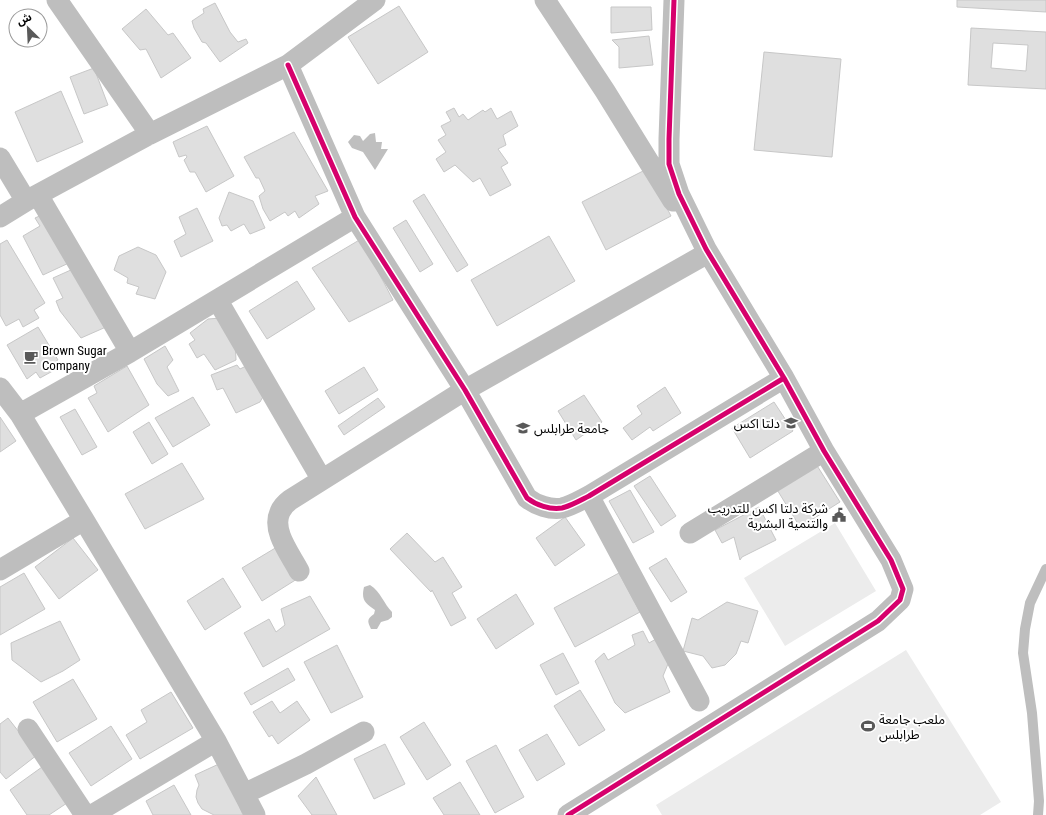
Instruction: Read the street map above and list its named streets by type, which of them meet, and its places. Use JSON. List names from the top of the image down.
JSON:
{
  "places": {
    "cafe": ["Brown Sugar Company"],
    "school or university": ["دلتا اكس", "جامعة طرابلس"],
    "public building": ["شركة دلتا اكس للتدريب والتنمية البشرية"],
    "sports": ["ملعب جامعة طرابلس"]
  },
  "north": "top left"
}
